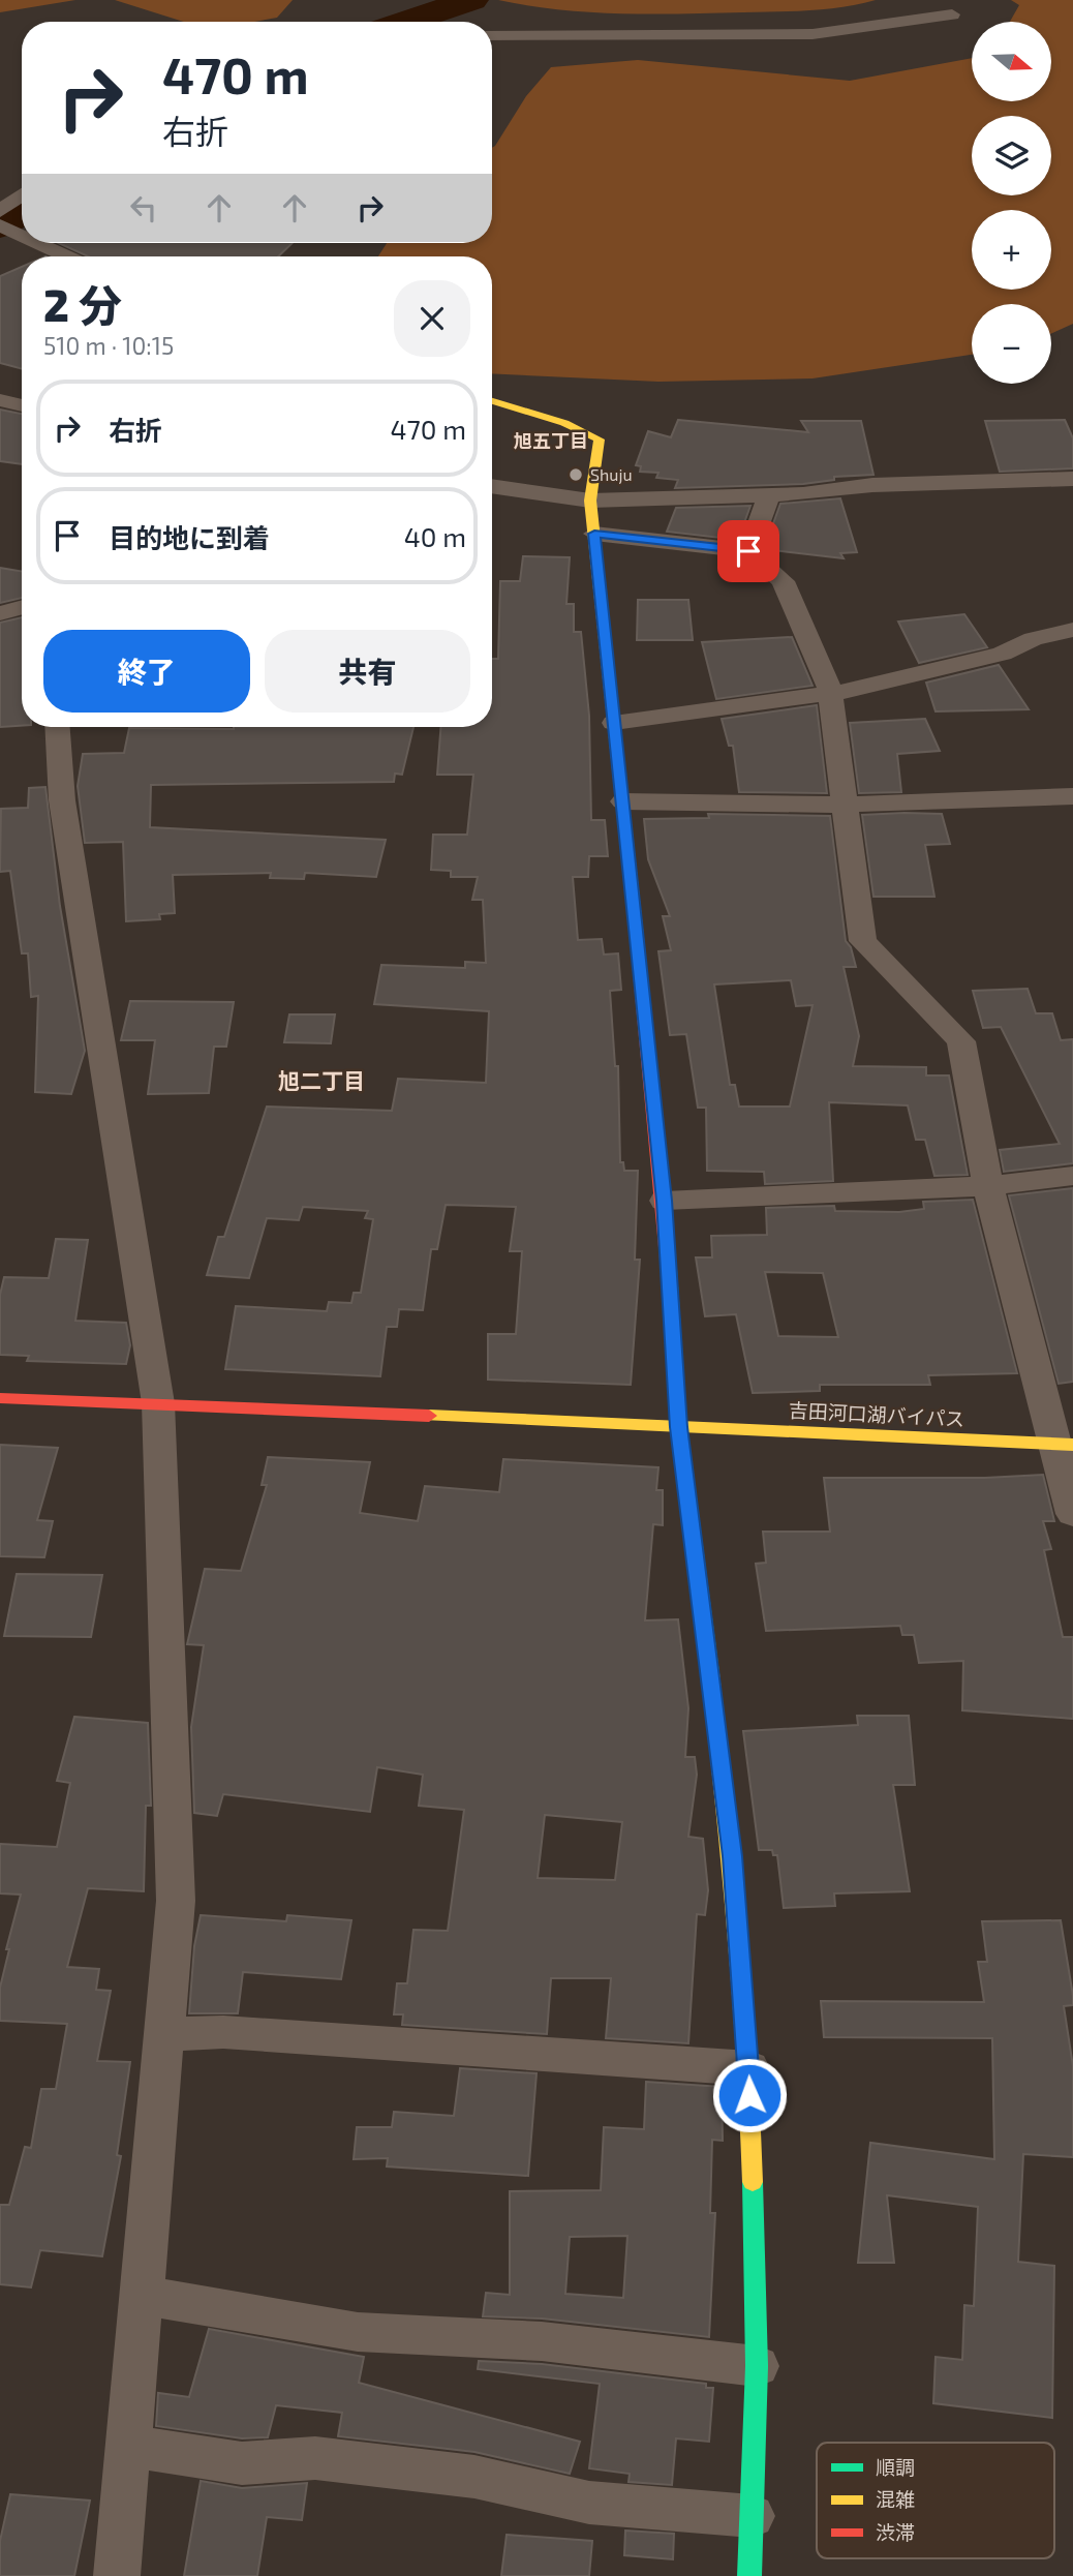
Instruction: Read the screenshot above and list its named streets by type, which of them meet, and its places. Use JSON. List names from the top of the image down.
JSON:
{
  "streets": {
    "main road": ["吉田河口湖バイパス"]
  },
  "districts": ["旭五丁目", "旭二丁目"],
  "places": ["Shuju"],
  "legend": ["順調", "混雑", "渋滞"],
  "north": "right",
  "page": {
    "map_buttons": ["+", "−"],
    "turn": ["470 m", "右折"],
    "heading": ["2 分", "510 m · 10:15"],
    "list": [
      {
        "name": "右折",
        "value": "470 m"
      },
      {
        "name": "目的地に到着",
        "value": "40 m"
      }
    ],
    "buttons": ["終了", "共有"]
  }
}
